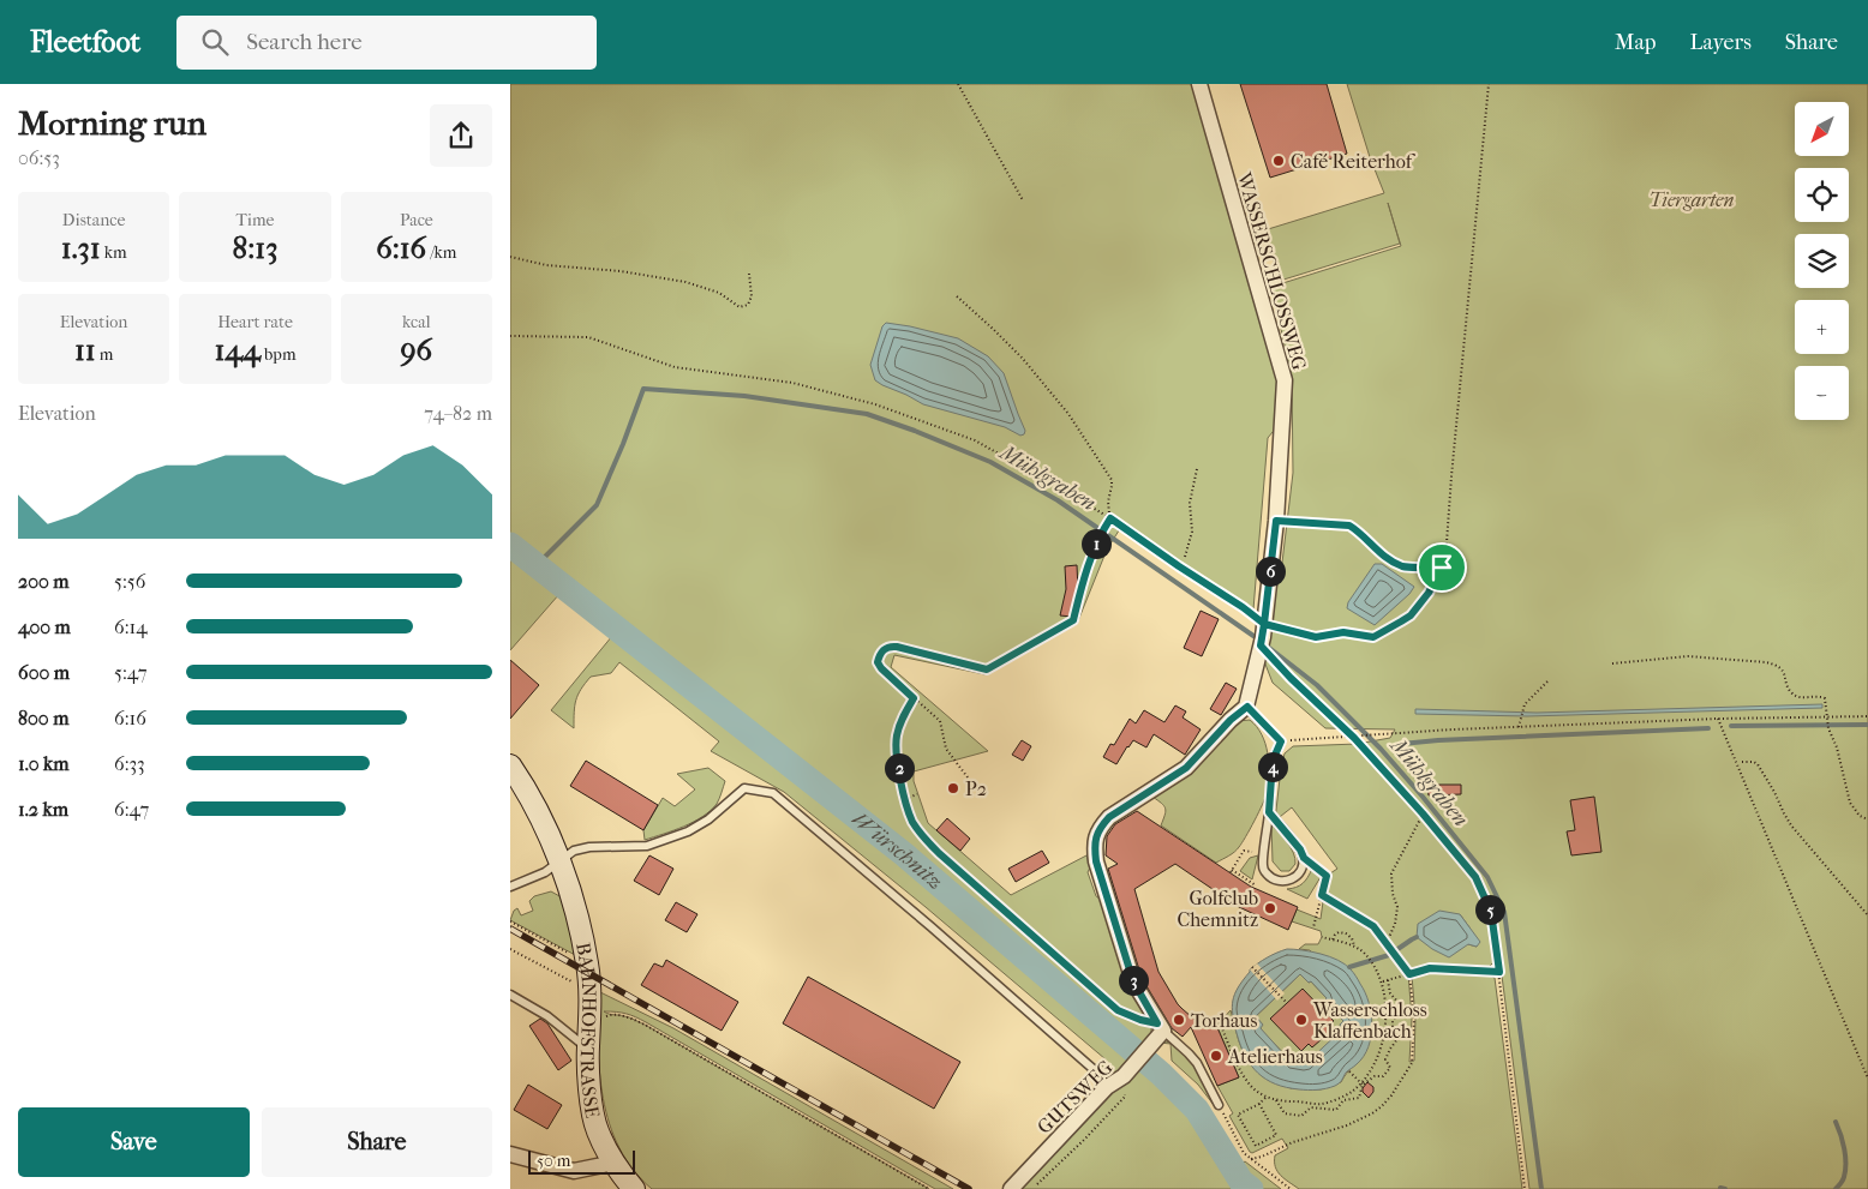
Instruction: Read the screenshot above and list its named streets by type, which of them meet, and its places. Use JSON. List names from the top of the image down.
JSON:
{
  "streets": {
    "main road": ["BAHNHOFSTRASSE"],
    "street": ["WASSERSCHLOSSWEG", "GUTSWEG"]
  },
  "water": ["Mühlgraben", "Würschnitz"],
  "parks": ["Tiergarten"],
  "places": [
    "Café Reiterhof",
    "P2",
    "Golfclub Chemnitz",
    "Torhaus",
    "Wasserschloss Klaffenbach",
    "Atelierhaus"
  ],
  "scale_bar": "50 m",
  "north": "bottom left",
  "page": {
    "header": "Fleetfoot",
    "search": "Search here",
    "nav": ["Map", "Layers", "Share"],
    "heading": ["Morning run", "06:53"],
    "map_buttons": ["+", "−"],
    "stats": [
      ["Distance", "1.31 km"],
      ["Time", "8:13"],
      ["Pace", "6:16 /km"],
      ["Elevation", "11 m"],
      ["Heart rate", "144 bpm"],
      ["kcal", "96"]
    ],
    "chart": ["Elevation", "74–82 m"],
    "pins": [
      "1",
      "6",
      "4",
      "2",
      "5",
      "3"
    ],
    "list": [
      {
        "name": "200 m",
        "note": "5:56"
      },
      {
        "name": "400 m",
        "note": "6:14"
      },
      {
        "name": "600 m",
        "note": "5:47"
      },
      {
        "name": "800 m",
        "note": "6:16"
      },
      {
        "name": "1.0 km",
        "note": "6:33"
      },
      {
        "name": "1.2 km",
        "note": "6:47"
      }
    ],
    "buttons": ["Save", "Share"],
    "scale": "50 m"
  }
}
